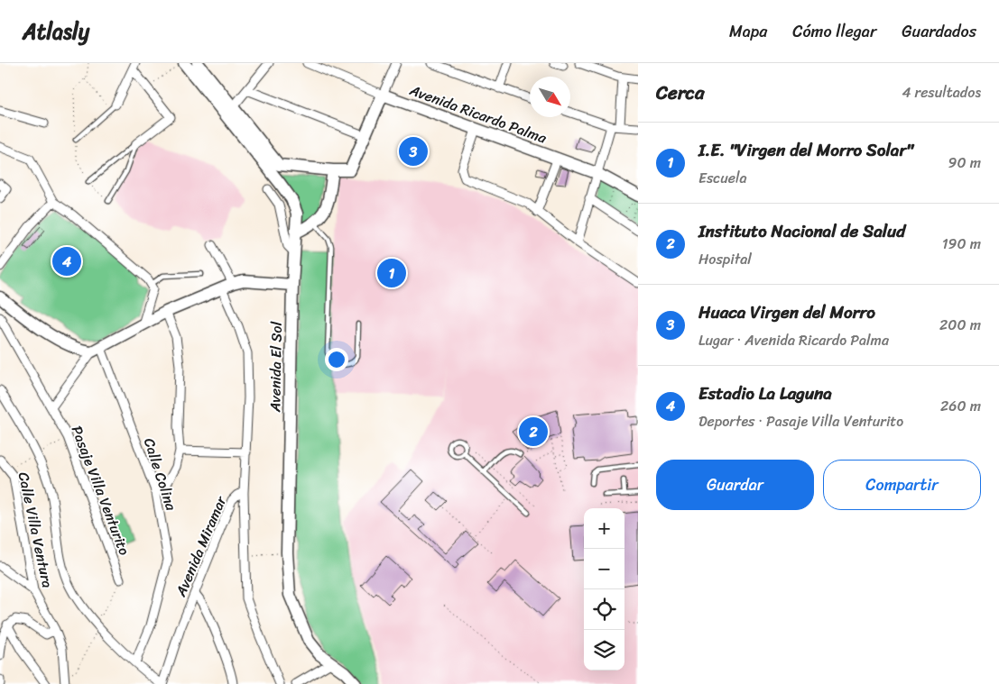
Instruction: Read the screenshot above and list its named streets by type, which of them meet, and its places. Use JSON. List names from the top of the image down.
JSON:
{
  "streets": {
    "street": [
      "Avenida Ricardo Palma",
      "Avenida El Sol",
      "Calle Colina",
      "Pasaje Villa Venturito",
      "Calle Villa Ventura",
      "Avenida Miramar"
    ]
  },
  "north": "bottom right",
  "page": {
    "header": "Atlasly",
    "nav": ["Mapa", "Cómo llegar", "Guardados"],
    "heading": ["Cerca", "4 resultados"],
    "list": [
      {
        "mark": "1",
        "name": "I.E. \"Virgen del Morro Solar\"",
        "note": "Escuela",
        "value": "90 m"
      },
      {
        "mark": "2",
        "name": "Instituto Nacional de Salud",
        "note": "Hospital",
        "value": "190 m"
      },
      {
        "mark": "3",
        "name": "Huaca Virgen del Morro",
        "note": "Lugar · Avenida Ricardo Palma",
        "value": "200 m"
      },
      {
        "mark": "4",
        "name": "Estadio La Laguna",
        "note": "Deportes · Pasaje Villa Venturito",
        "value": "260 m"
      }
    ],
    "pins": [
      "3",
      "4",
      "1",
      "2"
    ],
    "buttons": ["Guardar", "Compartir"],
    "map_buttons": ["+", "−"]
  }
}
